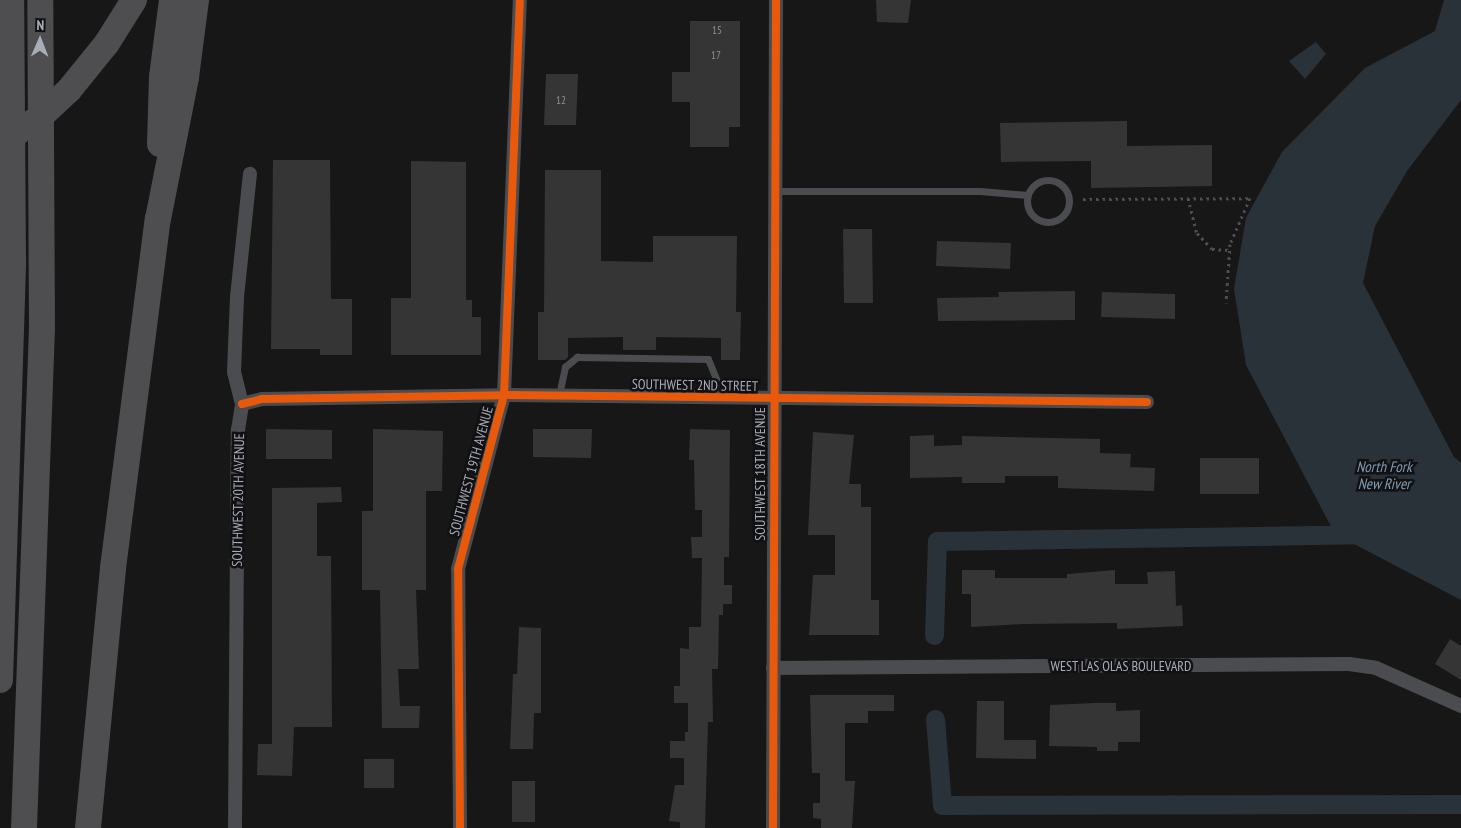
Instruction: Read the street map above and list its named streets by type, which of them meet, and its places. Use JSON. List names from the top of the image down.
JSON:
{
  "streets": {
    "street": [
      "SOUTHWEST 2ND STREET",
      "SOUTHWEST 19TH AVENUE",
      "SOUTHWEST 18TH AVENUE",
      "SOUTHWEST 20TH AVENUE",
      "WEST LAS OLAS BOULEVARD"
    ]
  },
  "crossings": [
    ["SOUTHWEST 2ND STREET", "SOUTHWEST 19TH AVENUE"],
    ["SOUTHWEST 2ND STREET", "SOUTHWEST 18TH AVENUE"],
    ["SOUTHWEST 2ND STREET", "SOUTHWEST 20TH AVENUE"],
    ["SOUTHWEST 18TH AVENUE", "WEST LAS OLAS BOULEVARD"]
  ],
  "water": ["North Fork New River"],
  "house_numbers": ["15", "17", "12"],
  "north": "top"
}
